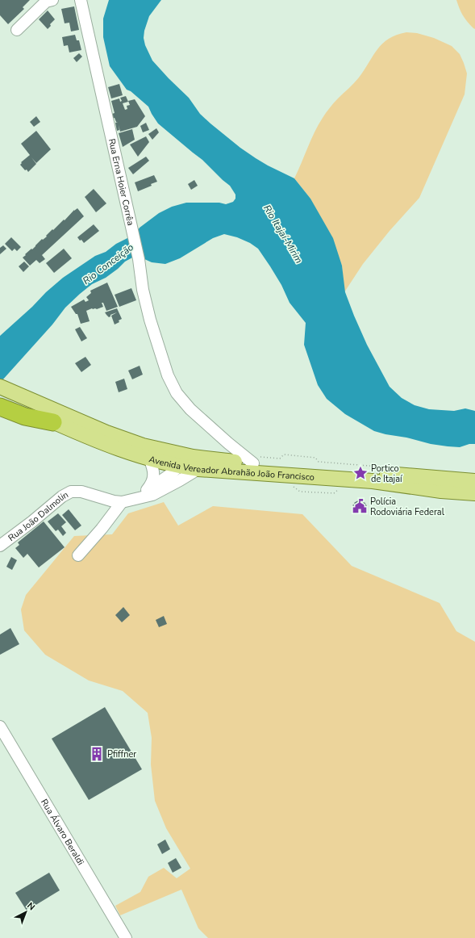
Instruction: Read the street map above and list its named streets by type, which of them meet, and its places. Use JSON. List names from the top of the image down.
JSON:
{
  "streets": {
    "main road": ["Avenida Vereador Abrahão João Francisco"],
    "street": ["Rua Erna Hoier Corrêa", "Rua João Dalmolin", "Rua Álvaro Beraldi"]
  },
  "crossings": [
    ["Rua Erna Hoier Corrêa", "Avenida Vereador Abrahão João Francisco"],
    ["Avenida Vereador Abrahão João Francisco", "Rua João Dalmolin"]
  ],
  "water": ["Rio Itajaí-Mirim", "Rio Conceição"],
  "places": {
    "place": ["Portico de Itajaí"],
    "public building": ["Polícia Rodoviária Federal"],
    "building": ["Pfiffner"]
  },
  "north": "top right"
}
